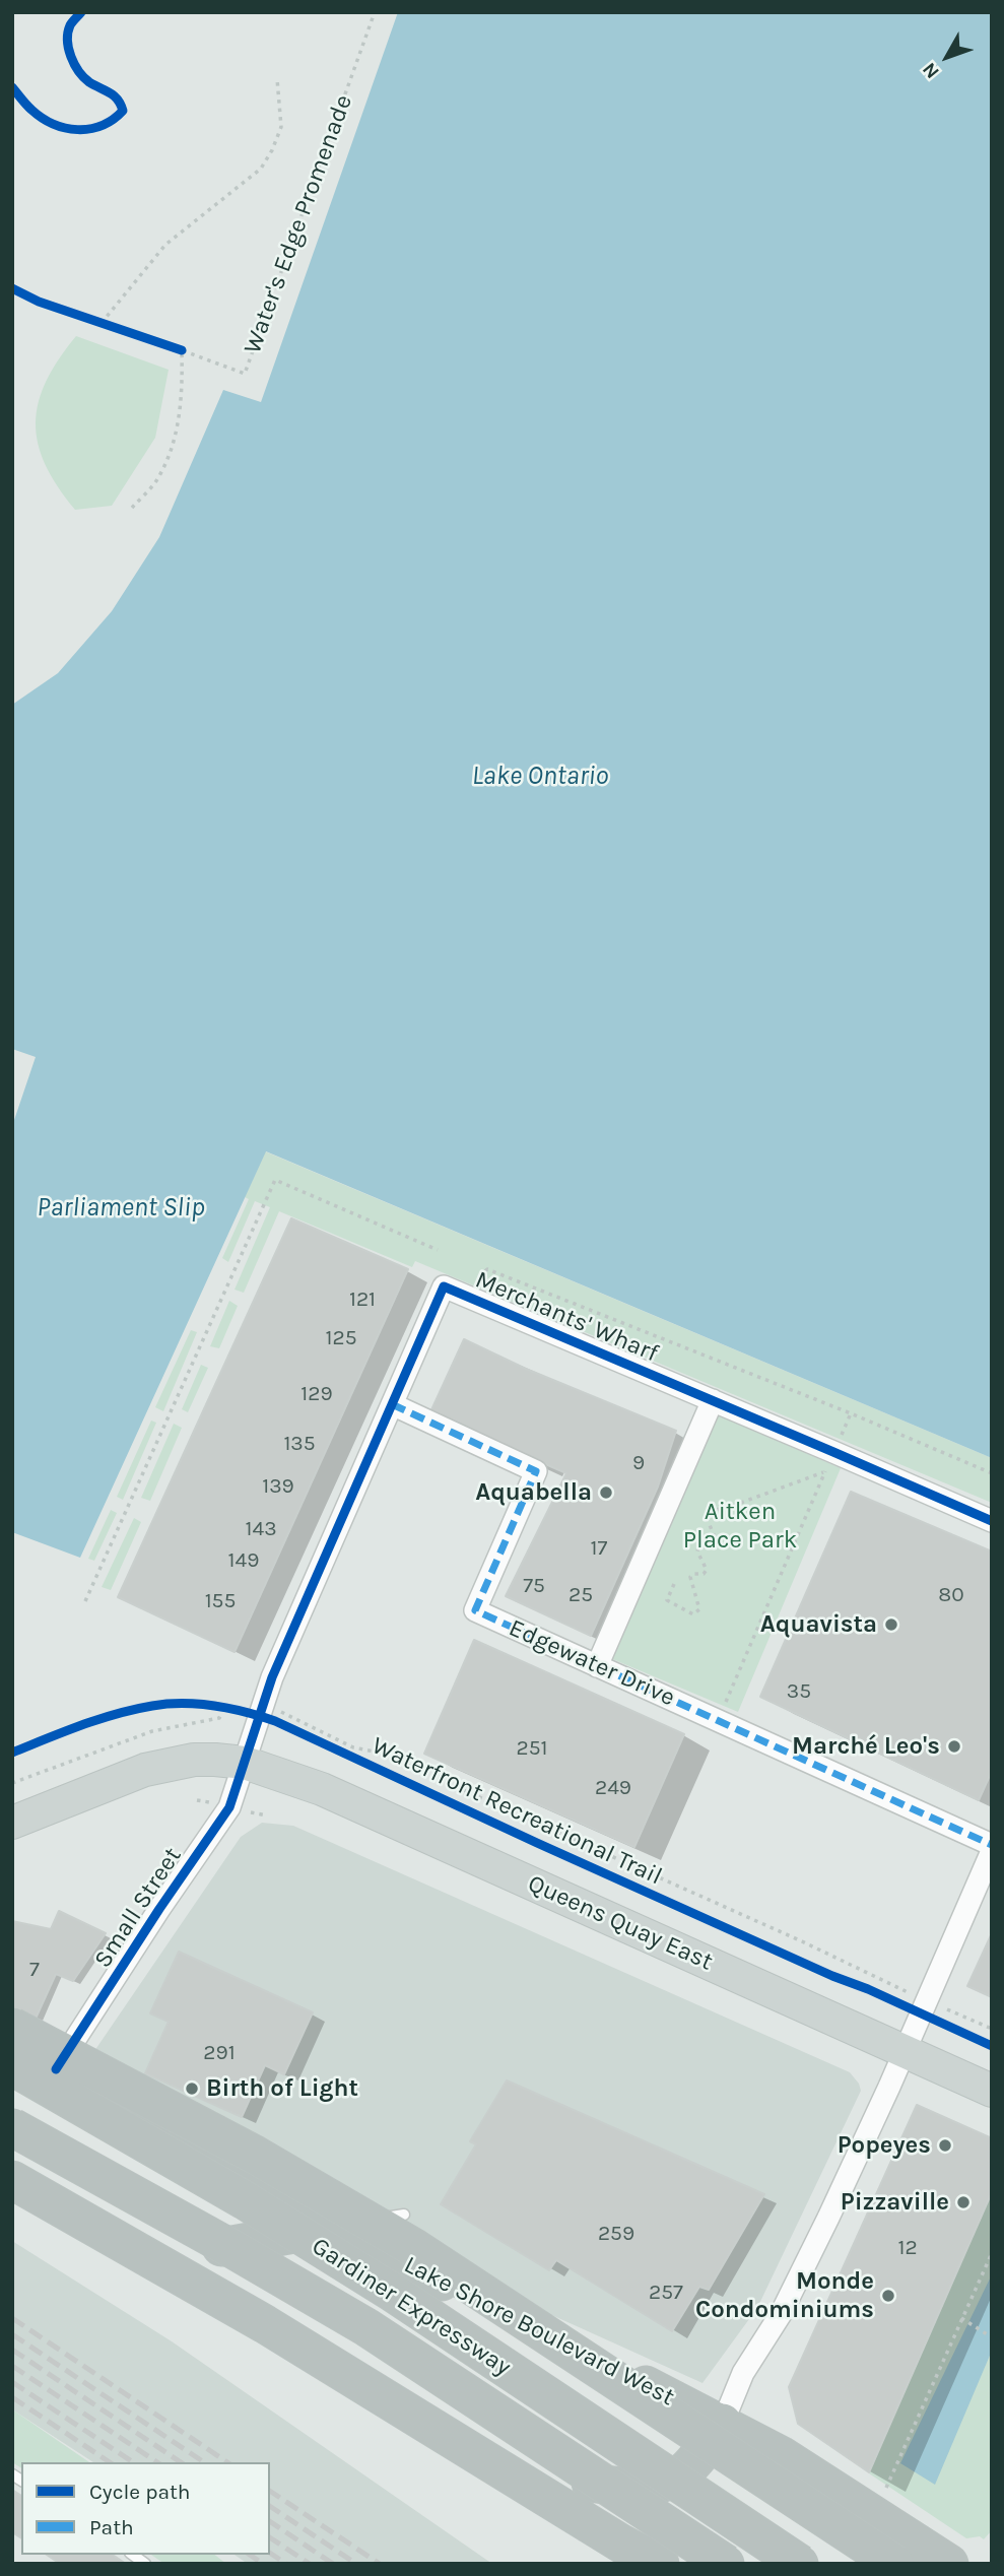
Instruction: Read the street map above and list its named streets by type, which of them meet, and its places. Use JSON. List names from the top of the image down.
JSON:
{
  "streets": {
    "highway": ["Gardiner Expressway", "Lake Shore Boulevard West"],
    "main road": ["Queens Quay East"],
    "street": ["Merchants' Wharf", "Edgewater Drive", "Small Street"],
    "path": ["Water's Edge Promenade"],
    "cycle path": ["Waterfront Recreational Trail"]
  },
  "crossings": [
    ["Merchants' Wharf", "Edgewater Drive"],
    ["Merchants' Wharf", "Waterfront Recreational Trail"],
    ["Merchants' Wharf", "Small Street"],
    ["Merchants' Wharf", "Queens Quay East"],
    ["Small Street", "Queens Quay East"],
    ["Small Street", "Lake Shore Boulevard West"]
  ],
  "water": ["Lake Ontario", "Parliament Slip"],
  "parks": ["Aitken Place Park"],
  "places": [
    "Aquabella",
    "Aquavista",
    "Marché Leo's",
    "Birth of Light",
    "Popeyes",
    "Pizzaville",
    "Monde Condominiums"
  ],
  "house_numbers": [
    "121",
    "125",
    "129",
    "135",
    "9",
    "139",
    "143",
    "17",
    "149",
    "75",
    "25",
    "80",
    "155",
    "35",
    "251",
    "249",
    "7",
    "291",
    "259",
    "12",
    "257"
  ],
  "legend": ["Cycle path", "Path"],
  "north": "bottom left"
}
